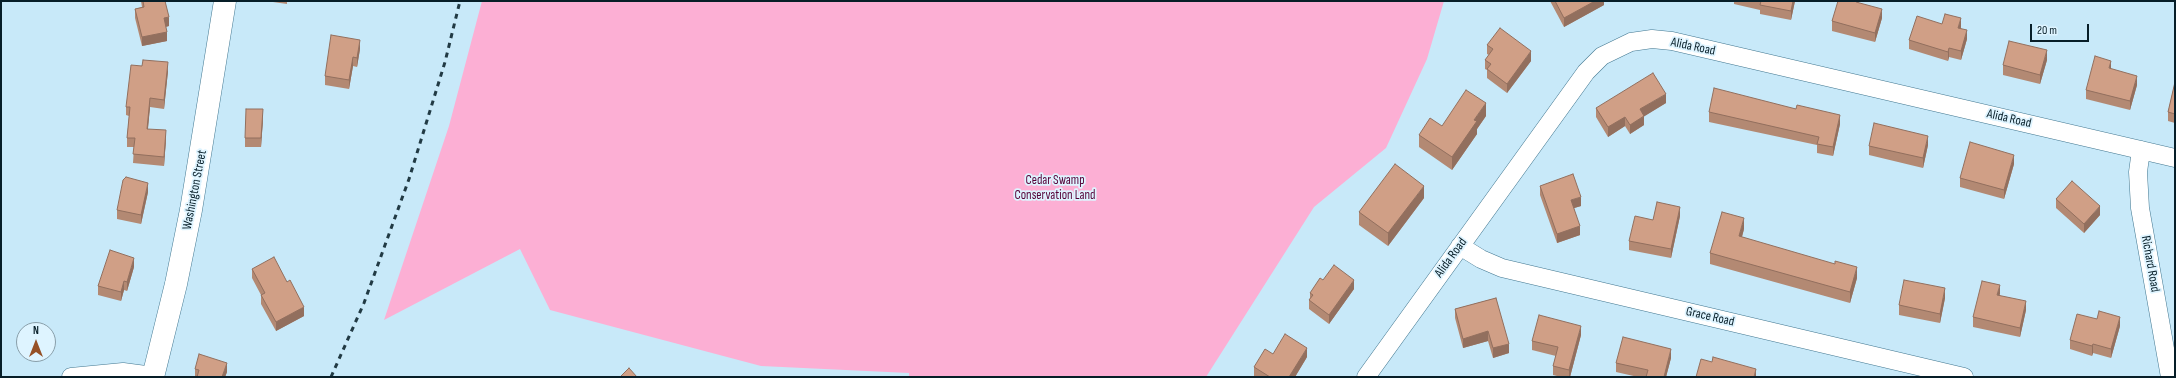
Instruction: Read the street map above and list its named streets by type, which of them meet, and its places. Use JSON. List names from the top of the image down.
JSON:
{
  "streets": {
    "main road": ["Washington Street"],
    "street": ["Alida Road", "Richard Road", "Grace Road"]
  },
  "crossings": [
    ["Alida Road", "Richard Road"],
    ["Alida Road", "Grace Road"]
  ],
  "parks": ["Cedar Swamp Conservation Land"],
  "scale_bar": "20 m",
  "north": "top"
}
